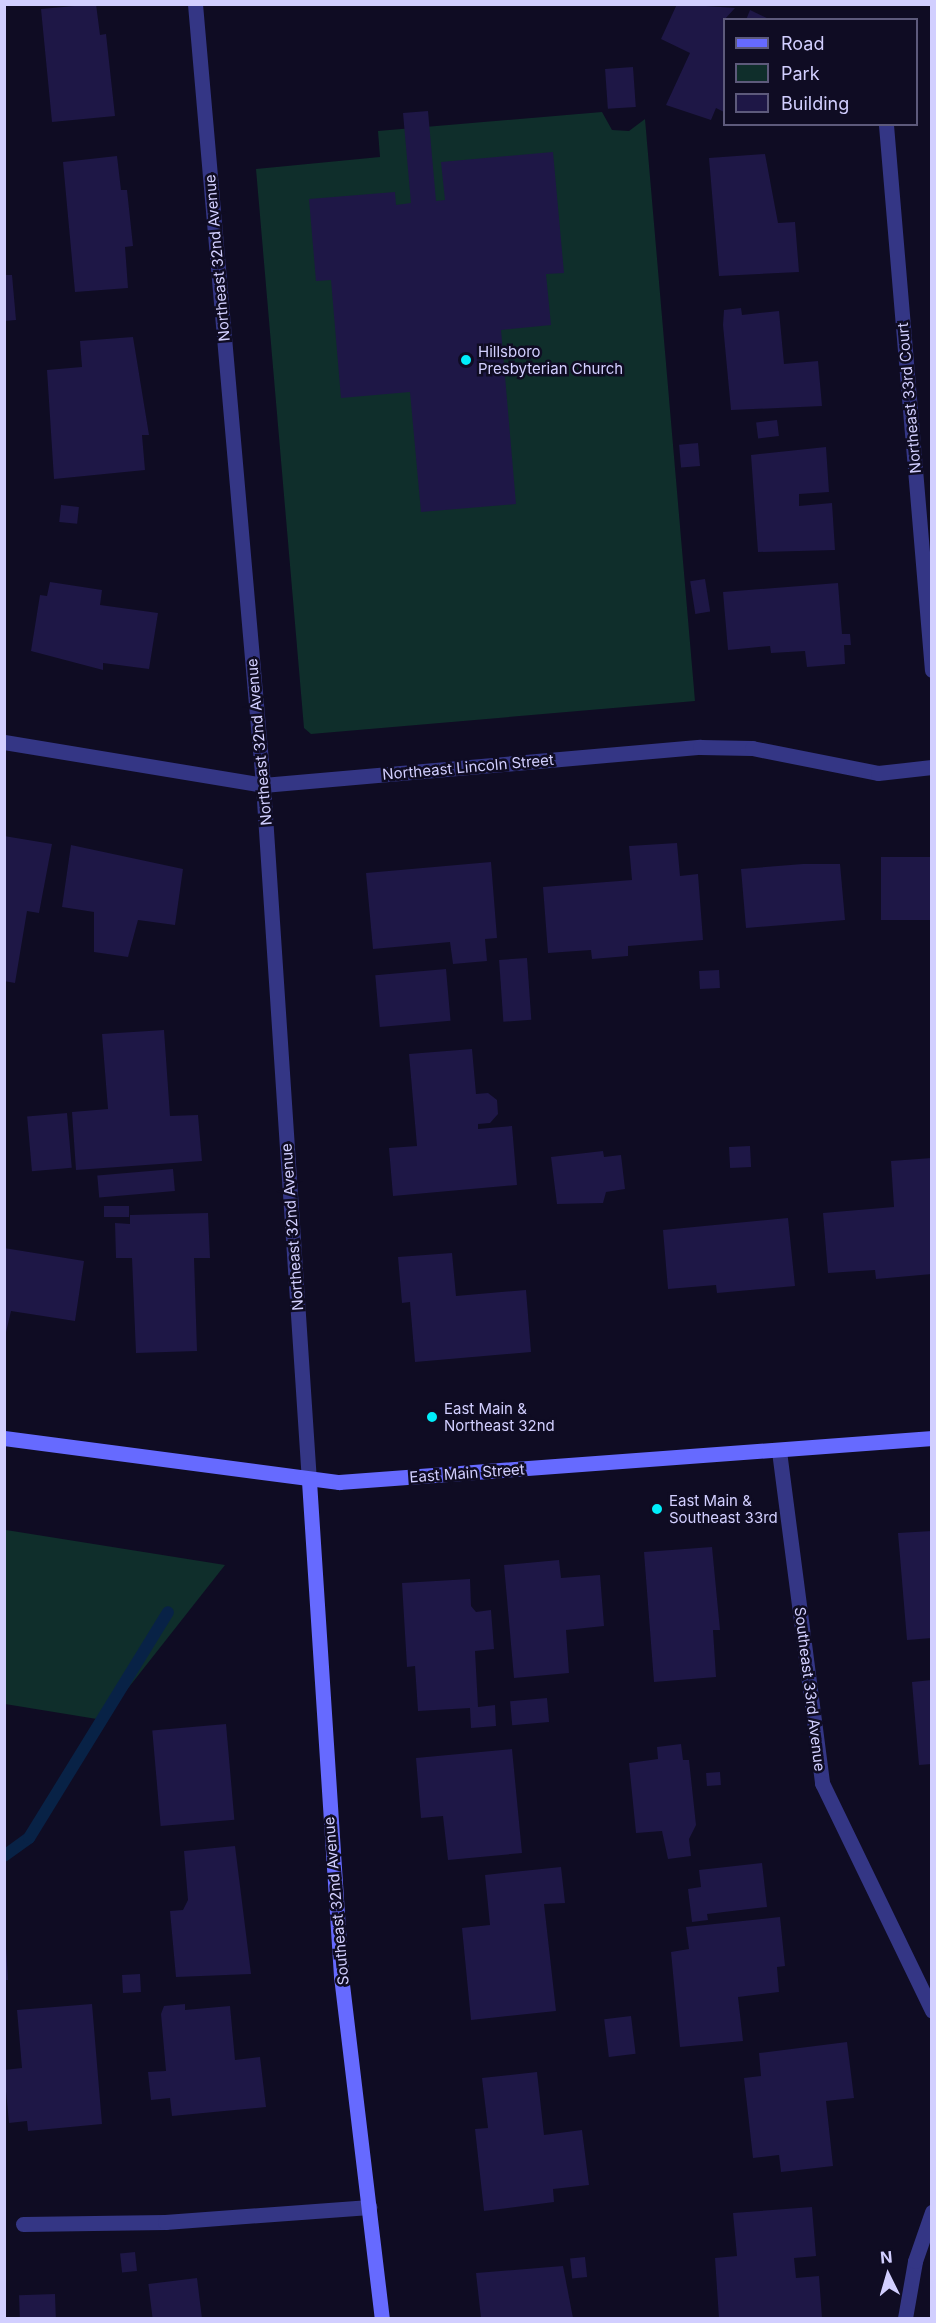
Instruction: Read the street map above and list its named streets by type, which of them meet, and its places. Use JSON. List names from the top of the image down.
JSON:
{
  "streets": {
    "main road": ["East Main Street", "Southeast 32nd Avenue"],
    "street": [
      "Northeast 32nd Avenue",
      "Northeast 33rd Court",
      "Northeast Lincoln Street",
      "Southeast 33rd Avenue"
    ]
  },
  "crossings": [
    ["Northeast 32nd Avenue", "Northeast Lincoln Street"],
    ["Northeast 32nd Avenue", "East Main Street"],
    ["Northeast 32nd Avenue", "Southeast 32nd Avenue"],
    ["East Main Street", "Southeast 33rd Avenue"],
    ["East Main Street", "Southeast 32nd Avenue"]
  ],
  "places": ["Hillsboro Presbyterian Church", "East Main & Northeast 32nd", "East Main & Southeast 33rd"],
  "legend": ["Road", "Park", "Building"],
  "north": "top"
}
